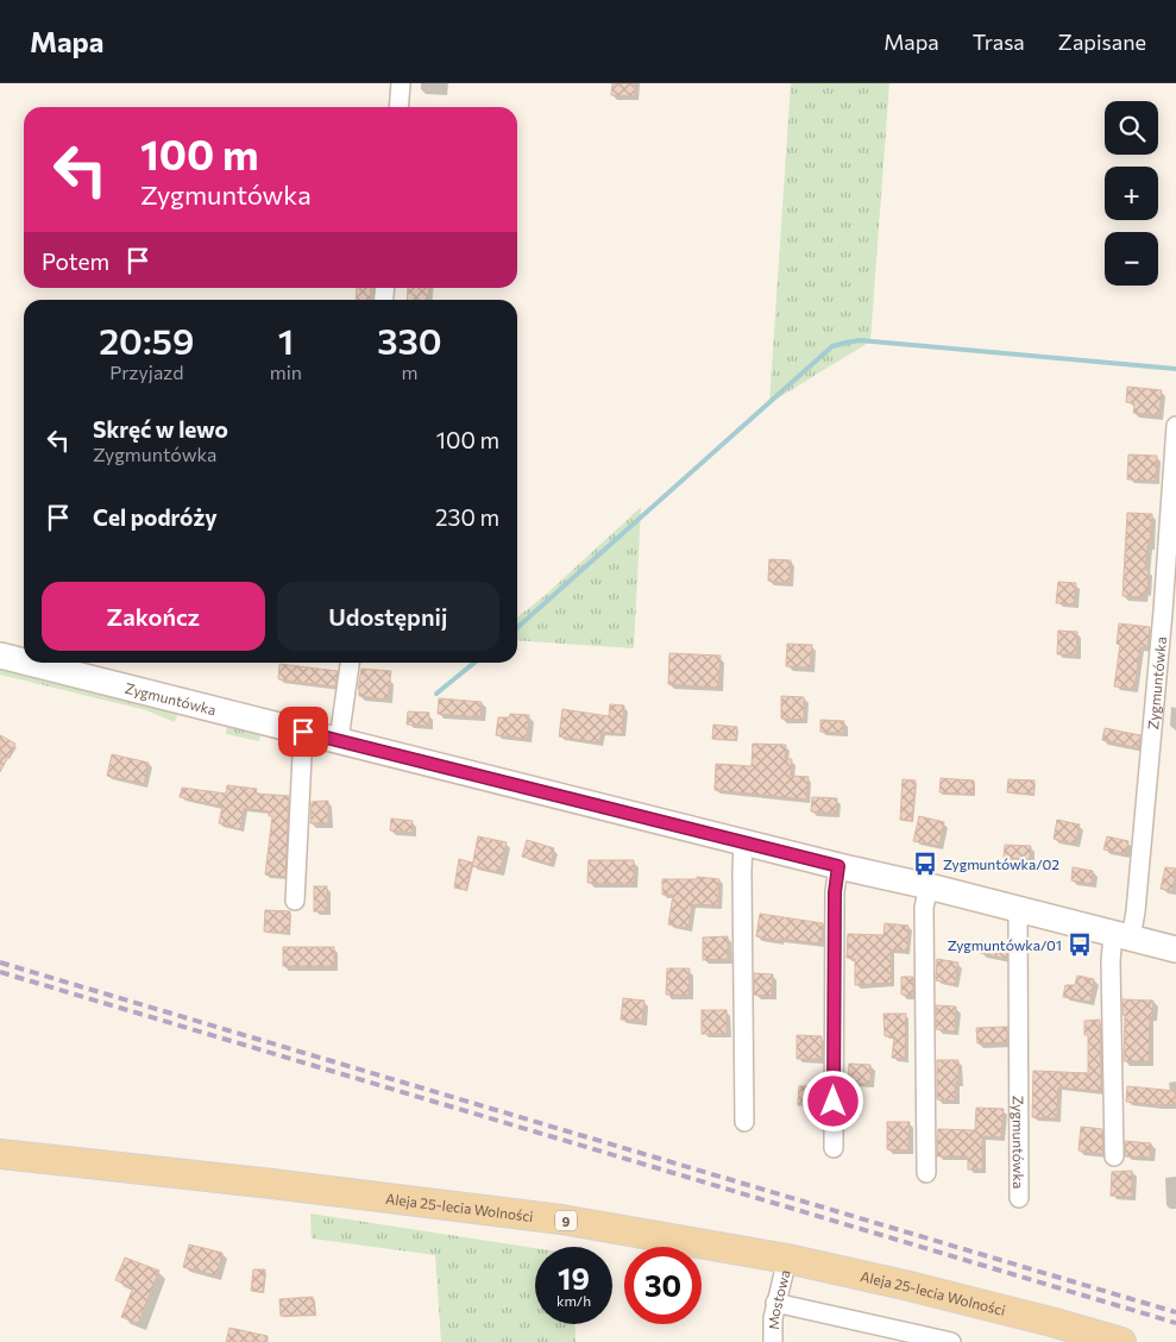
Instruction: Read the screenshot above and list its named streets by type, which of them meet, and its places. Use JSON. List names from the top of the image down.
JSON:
{
  "streets": {
    "main road": ["Aleja 25-lecia Wolności", "9"],
    "street": ["Zygmuntówka", "Mostowa"]
  },
  "crossings": [
    ["Aleja 25-lecia Wolności", "Mostowa"]
  ],
  "places": {
    "bus stop": ["Zygmuntówka/02", "Zygmuntówka/01"]
  },
  "page": {
    "header": "Mapa",
    "nav": ["Mapa", "Trasa", "Zapisane"],
    "map_buttons": ["+", "−"],
    "turn": ["100 m", "Zygmuntówka"],
    "then": "Potem",
    "eta": [
      "20:59",
      "Przyjazd",
      "1",
      "min",
      "330",
      "m"
    ],
    "list": [
      {
        "name": "Skręć w lewo",
        "note": "Zygmuntówka",
        "value": "100 m"
      },
      {
        "name": "Cel podróży",
        "value": "230 m"
      }
    ],
    "buttons": ["Zakończ", "Udostępnij"],
    "speed": "19 km/h",
    "limit": "30"
  }
}
